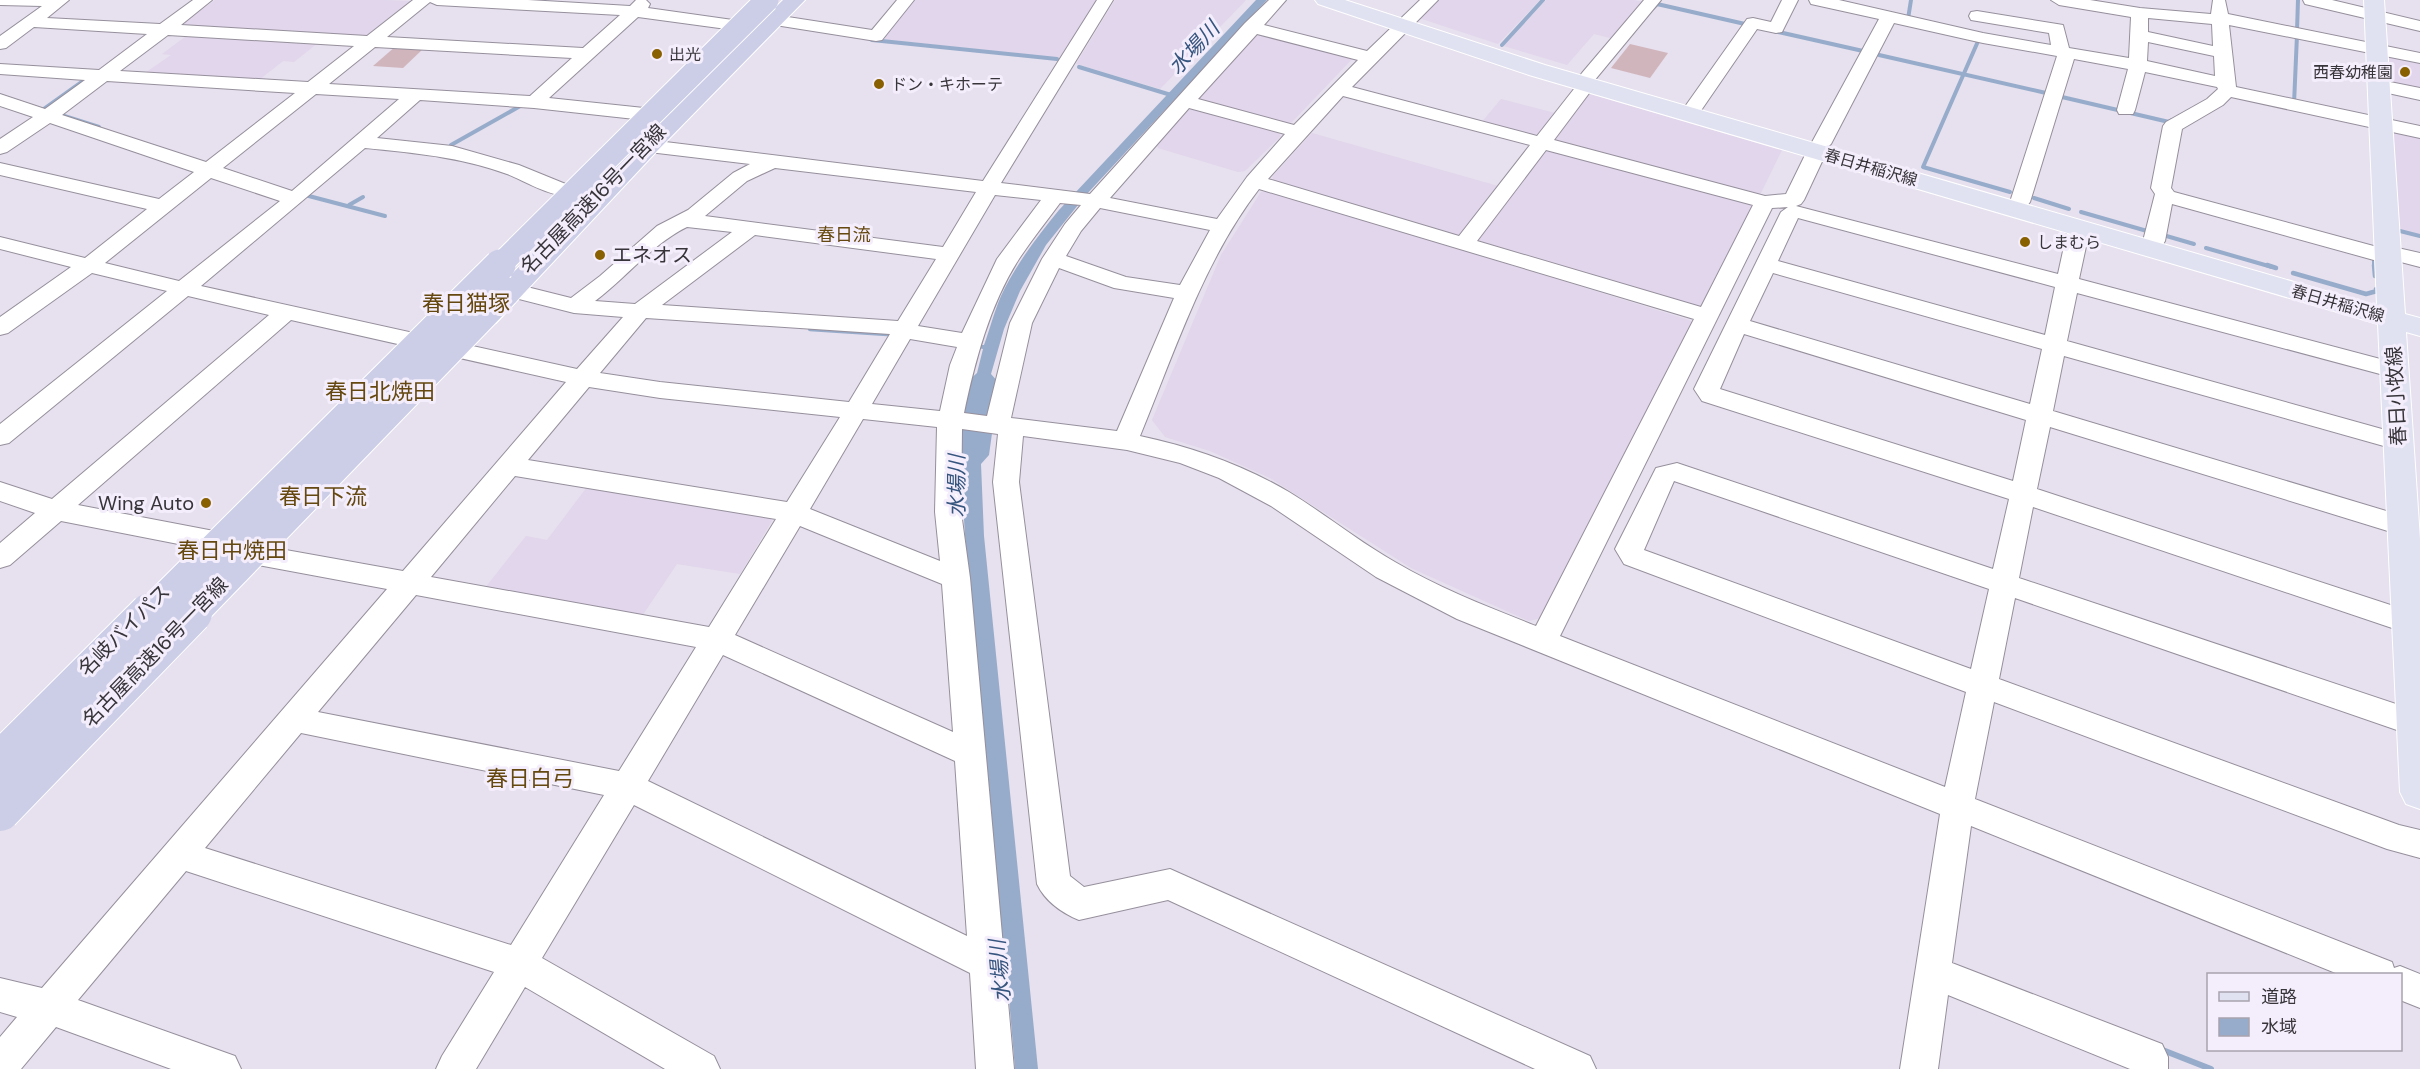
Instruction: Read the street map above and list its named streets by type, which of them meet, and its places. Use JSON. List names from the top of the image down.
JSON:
{
  "streets": {
    "highway": ["名古屋高速16号一宮線", "名岐バイパス"],
    "main road": ["春日井稲沢線", "春日小牧線"]
  },
  "crossings": [
    ["春日井稲沢線", "春日小牧線"],
    ["名古屋高速16号一宮線", "名岐バイパス"]
  ],
  "districts": [
    "春日流",
    "春日猫塚",
    "春日北焼田",
    "春日下流",
    "春日中焼田",
    "春日白弓"
  ],
  "water": ["水場川"],
  "places": [
    "出光",
    "西春幼稚園",
    "ドン・キホーテ",
    "しまむら",
    "エネオス",
    "Wing Auto"
  ],
  "legend": ["道路", "水域"]
}
